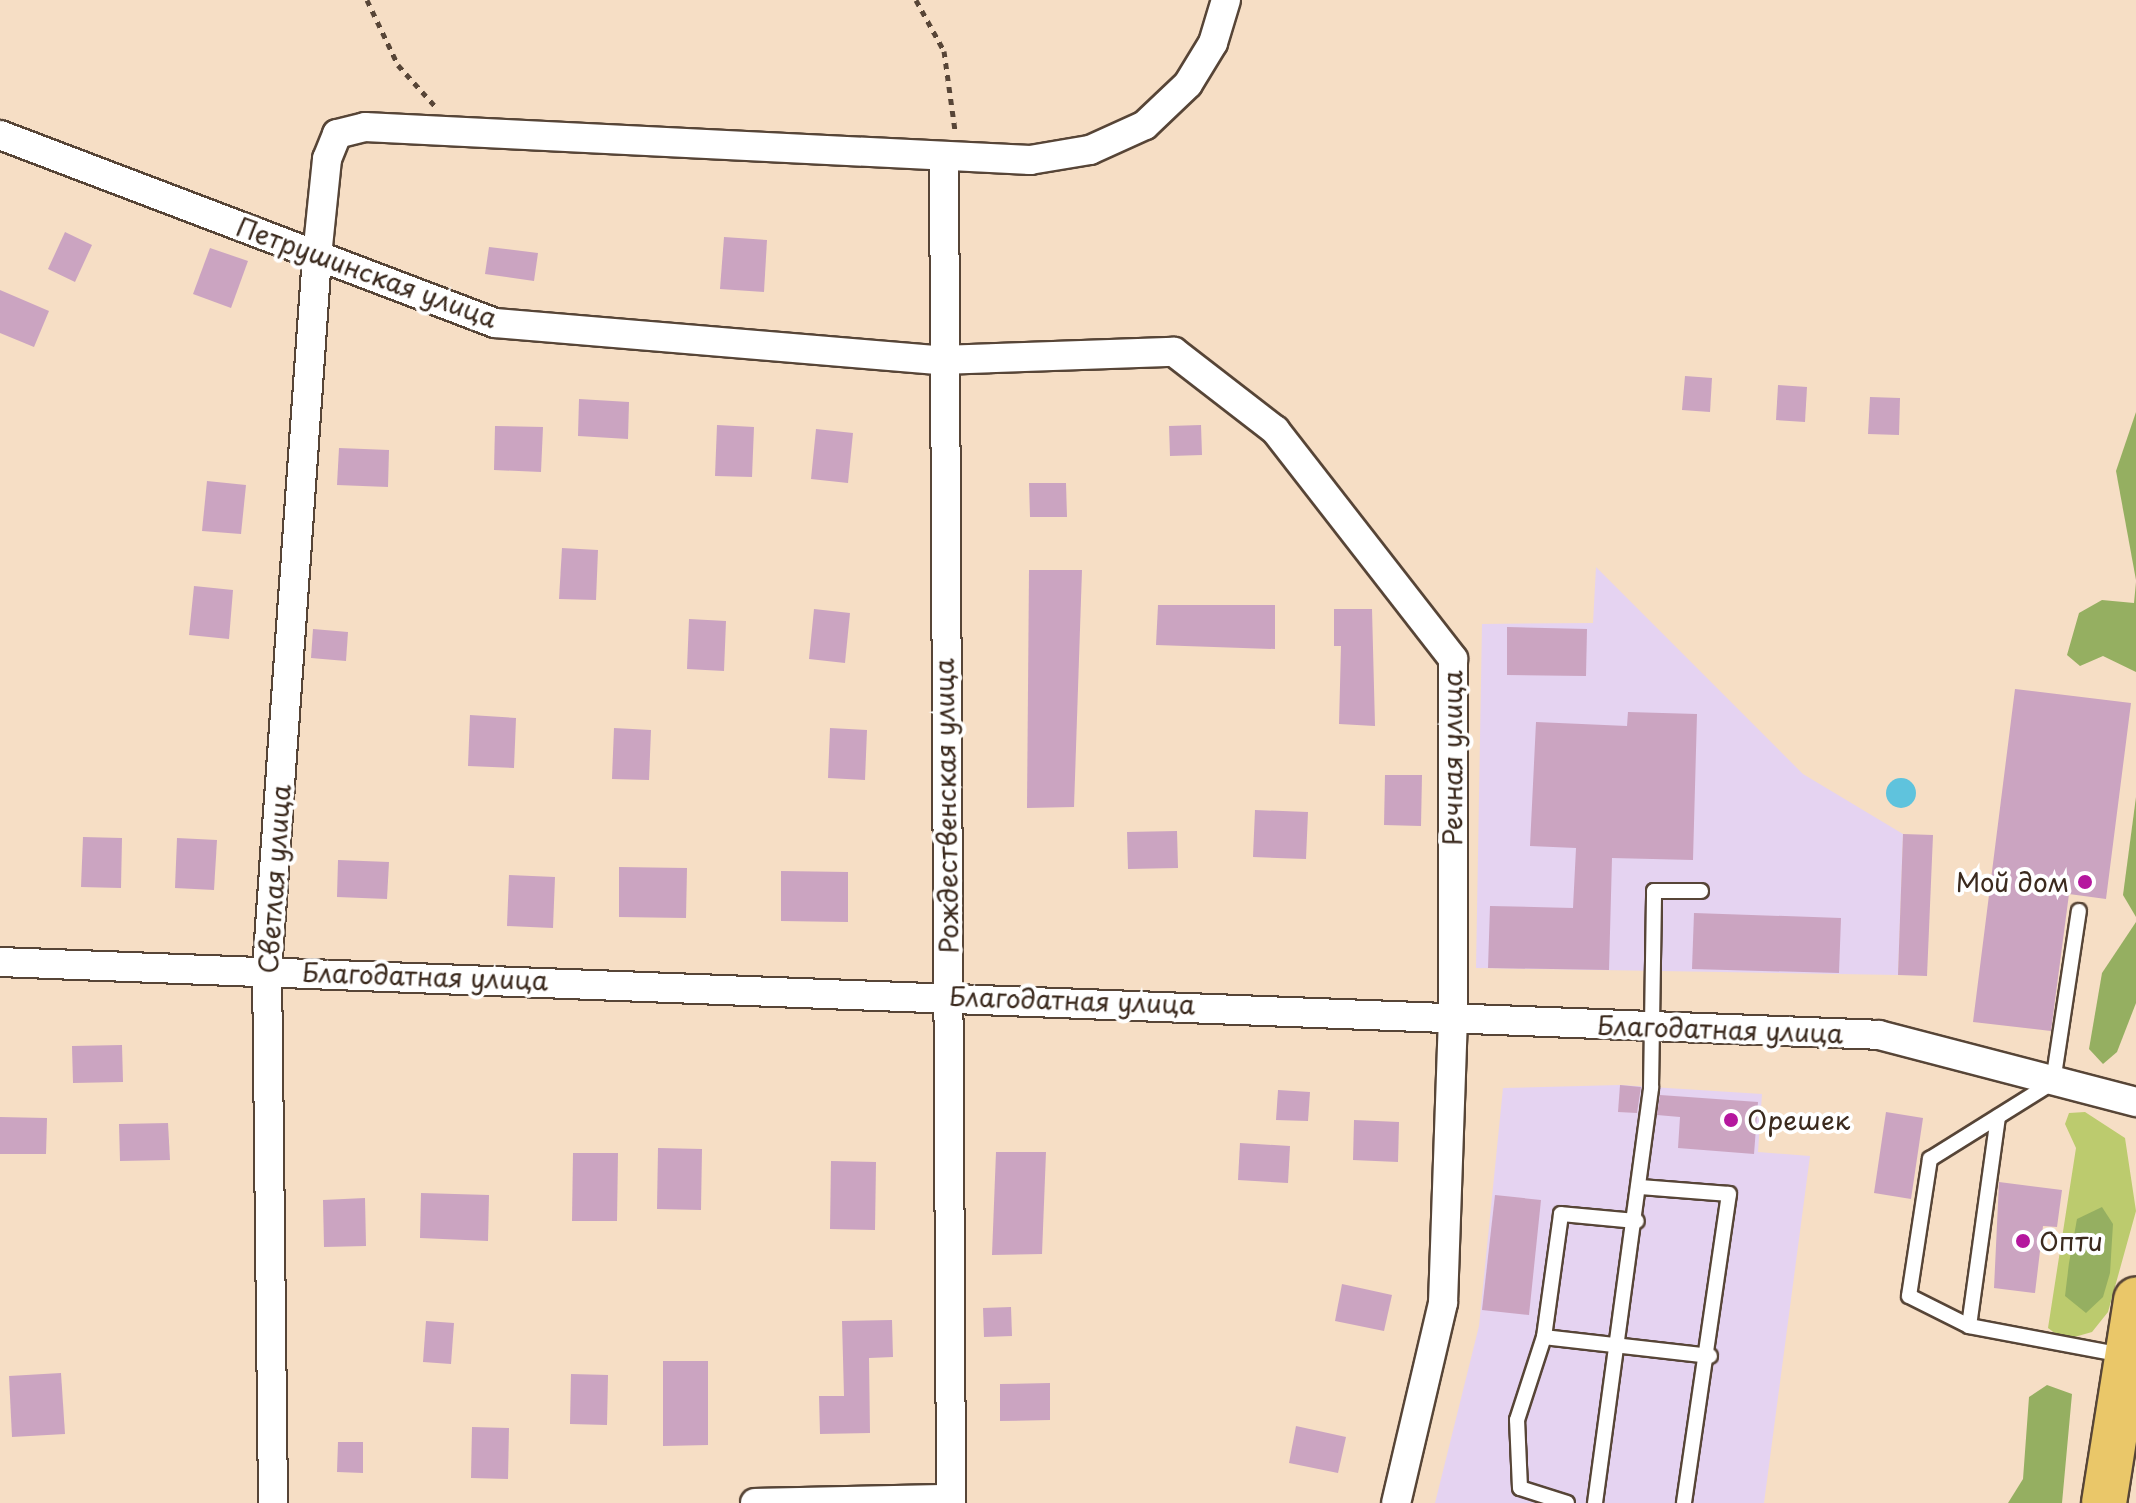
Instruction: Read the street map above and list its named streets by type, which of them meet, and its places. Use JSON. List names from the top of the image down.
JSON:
{
  "streets": {
    "street": [
      "Петрушинская улица",
      "Речная улица",
      "Рождественская улица",
      "Светлая улица",
      "Благодатная улица"
    ]
  },
  "crossings": [
    ["Петрушинская улица", "Речная улица"],
    ["Петрушинская улица", "Рождественская улица"],
    ["Петрушинская улица", "Светлая улица"],
    ["Речная улица", "Рождественская улица"],
    ["Речная улица", "Благодатная улица"],
    ["Рождественская улица", "Благодатная улица"],
    ["Светлая улица", "Благодатная улица"]
  ],
  "places": ["Мой дом", "Орешек", "Опти"]
}
